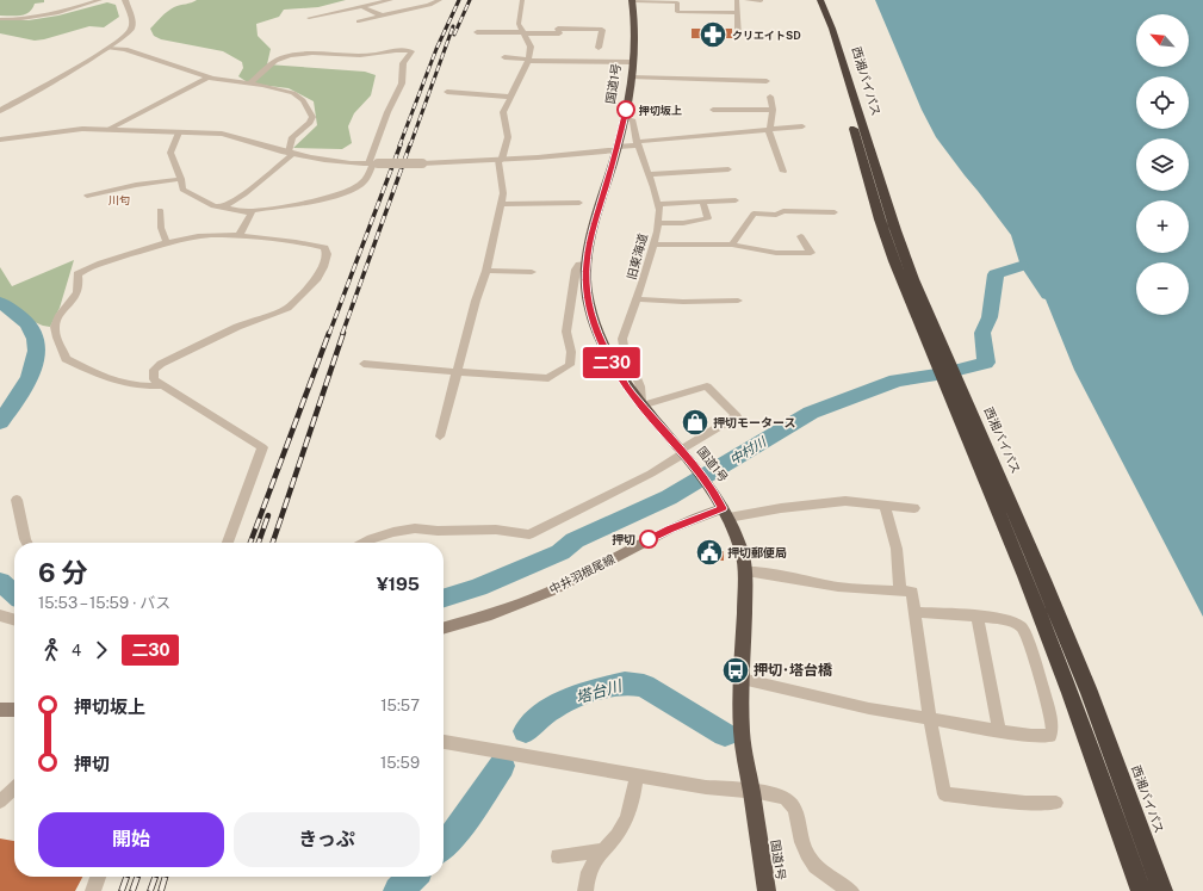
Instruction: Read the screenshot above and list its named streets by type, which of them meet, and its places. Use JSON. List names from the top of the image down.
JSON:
{
  "streets": {
    "highway": ["西湘バイパス", "国道1号"],
    "main road": ["中井羽根尾線"],
    "street": ["旧東海道"]
  },
  "crossings": [
    ["国道1号", "旧東海道"],
    ["国道1号", "中井羽根尾線"]
  ],
  "districts": ["川匂"],
  "water": ["中村川", "塔台川"],
  "places": {
    "pharmacy": ["クリエイトSD"],
    "other": ["押切坂上", "押切"],
    "shop": ["押切モータース"],
    "public building": ["押切郵便局"],
    "bus stop": ["押切･塔台橋"]
  },
  "lines": ["bus line 二30"],
  "north": "top left",
  "page": {
    "on_map": "二30",
    "map_buttons": ["+", "−"],
    "heading": ["6 分", "15:53 – 15:59 · バス", "¥195"],
    "legs": ["4", "二30"],
    "list": [
      {
        "name": "押切坂上",
        "value": "15:57"
      },
      {
        "name": "押切",
        "value": "15:59"
      }
    ],
    "buttons": ["開始", "きっぷ"]
  }
}
